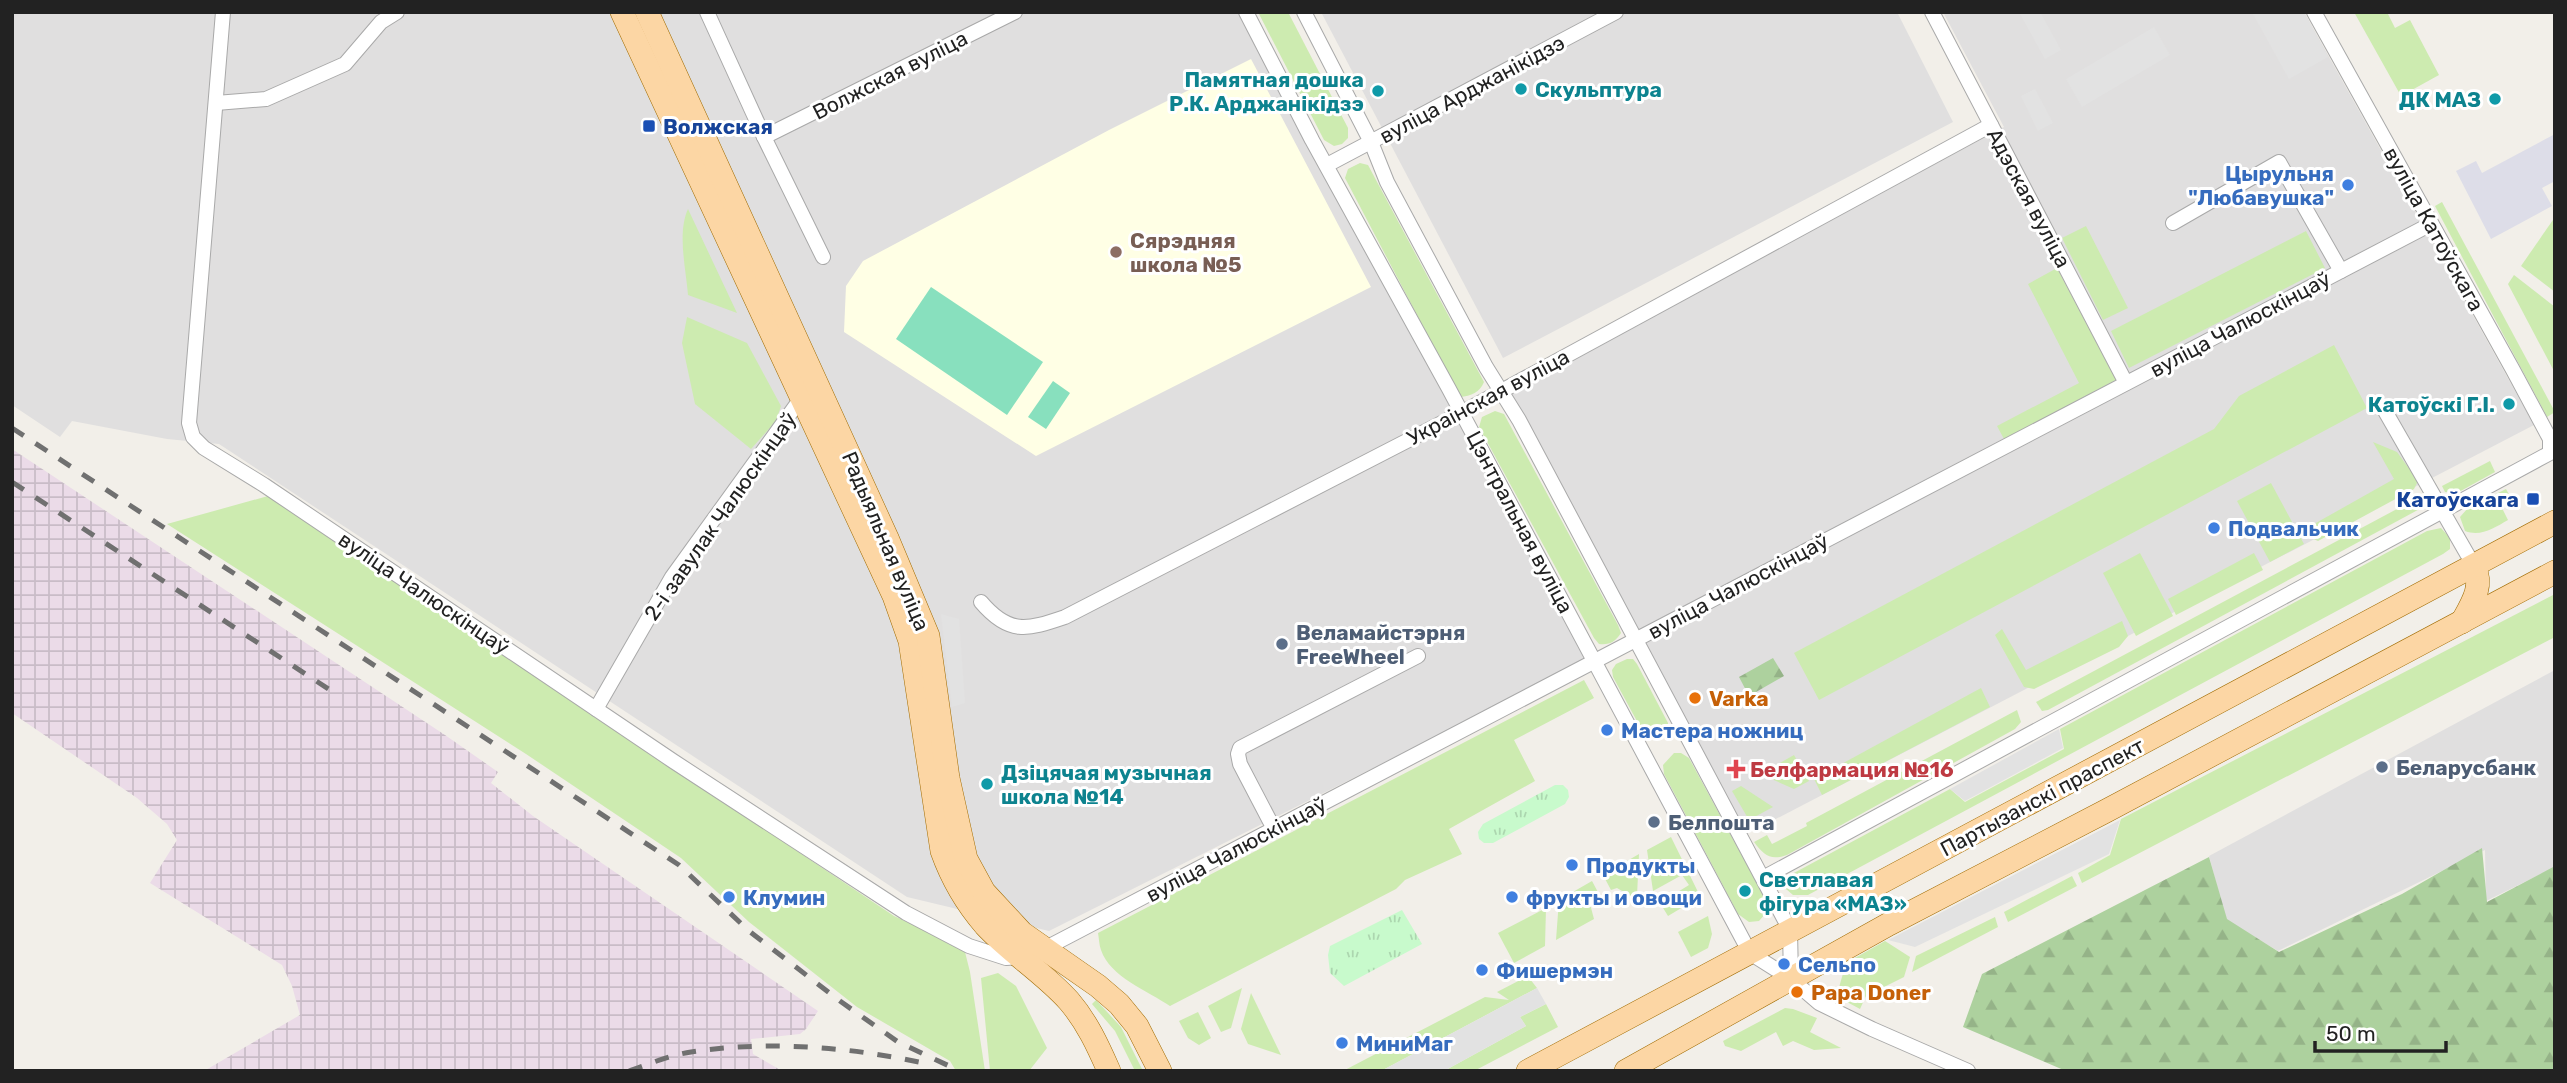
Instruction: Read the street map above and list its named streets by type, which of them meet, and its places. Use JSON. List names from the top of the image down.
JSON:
{
  "streets": {
    "main road": ["Радыяльная вуліца", "Партызанскі праспект"],
    "street": [
      "Волжская вуліца",
      "вуліца Арджанікідзэ",
      "Адэская вуліца",
      "вуліца Катоўскага",
      "вуліца Чалюскінцаў",
      "Украінская вуліца",
      "2-і завулак Чалюскінцаў",
      "Цэнтральная вуліца"
    ]
  },
  "crossings": [
    ["вуліца Арджанікідзэ", "Цэнтральная вуліца"],
    ["Адэская вуліца", "вуліца Чалюскінцаў"],
    ["Адэская вуліца", "Украінская вуліца"],
    ["вуліца Катоўскага", "вуліца Чалюскінцаў"],
    ["вуліца Чалюскінцаў", "2-і завулак Чалюскінцаў"],
    ["вуліца Чалюскінцаў", "Цэнтральная вуліца"],
    ["вуліца Чалюскінцаў", "Радыяльная вуліца"],
    ["Украінская вуліца", "Цэнтральная вуліца"],
    ["2-і завулак Чалюскінцаў", "Радыяльная вуліца"],
    ["Цэнтральная вуліца", "Партызанскі праспект"]
  ],
  "places": {
    "other": [
      "Скульптура",
      "Памятная дошка Р.К. Арджанікідзэ",
      "ДК МАЗ",
      "Цырульня \"Любавушка\"",
      "Сярэдняя школа №5",
      "Катоўскі Г.І.",
      "Подвальчик",
      "Веламайстэрня FreeWheel",
      "Varka",
      "Мастера ножниц",
      "Беларусбанк",
      "Дзіцячая музычная школа №14",
      "Белпошта",
      "Продукты",
      "Светлавая фігура «МАЗ»",
      "Клумин",
      "фрукты и овощи",
      "Сельпо",
      "Фишермэн",
      "Papa Doner",
      "МиниМаг"
    ],
    "transit": ["Волжская", "Катоўскага"],
    "health": ["Белфармация №16"]
  },
  "scale_bar": "50 m"
}
